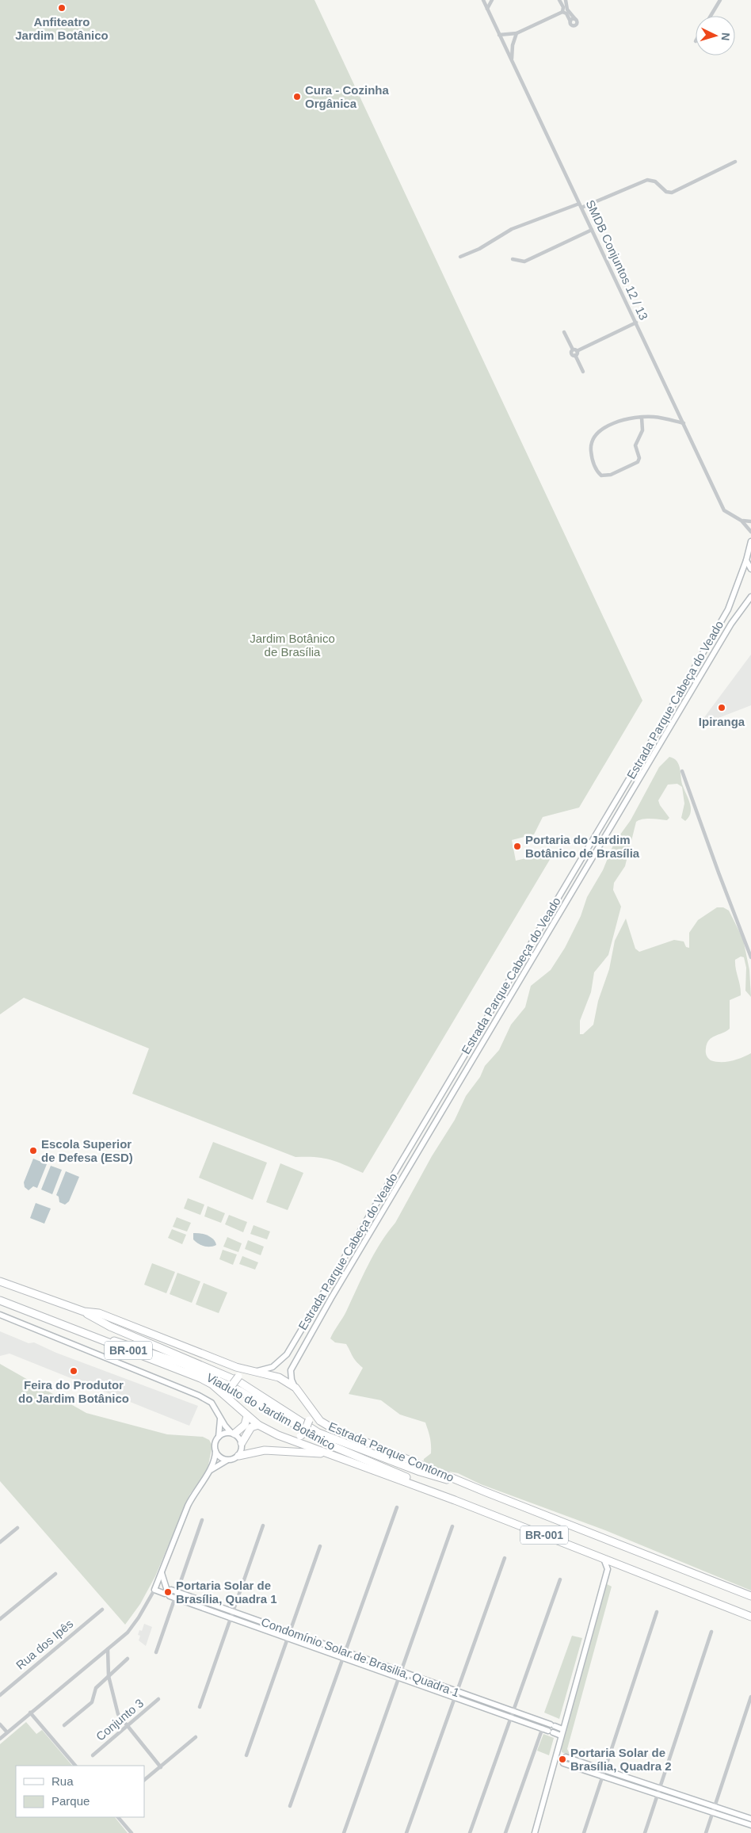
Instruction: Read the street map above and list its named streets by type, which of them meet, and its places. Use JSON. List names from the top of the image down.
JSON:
{
  "streets": {
    "highway": ["BR-001", "Viaduto do Jardim Botânico", "Estrada Parque Contorno"],
    "street": [
      "SMDB Conjuntos 12 / 13",
      "Estrada Parque Cabeça do Veado",
      "Rua dos Ipês",
      "Condomínio Solar de Brasilia, Quadra 1",
      "Conjunto 3"
    ]
  },
  "crossings": [
    ["Estrada Parque Cabeça do Veado", "Estrada Parque Contorno"],
    ["Viaduto do Jardim Botânico", "Estrada Parque Contorno"]
  ],
  "parks": ["Jardim Botânico de Brasília"],
  "places": [
    "Anfiteatro Jardim Botânico",
    "Cura - Cozinha Orgânica",
    "Ipiranga",
    "Portaria do Jardim Botânico de Brasília",
    "Escola Superior de Defesa (ESD)",
    "Feira do Produtor do Jardim Botânico",
    "Portaria Solar de Brasília, Quadra 1",
    "Portaria Solar de Brasília, Quadra 2"
  ],
  "legend": ["Rua", "Parque"],
  "north": "right"
}
